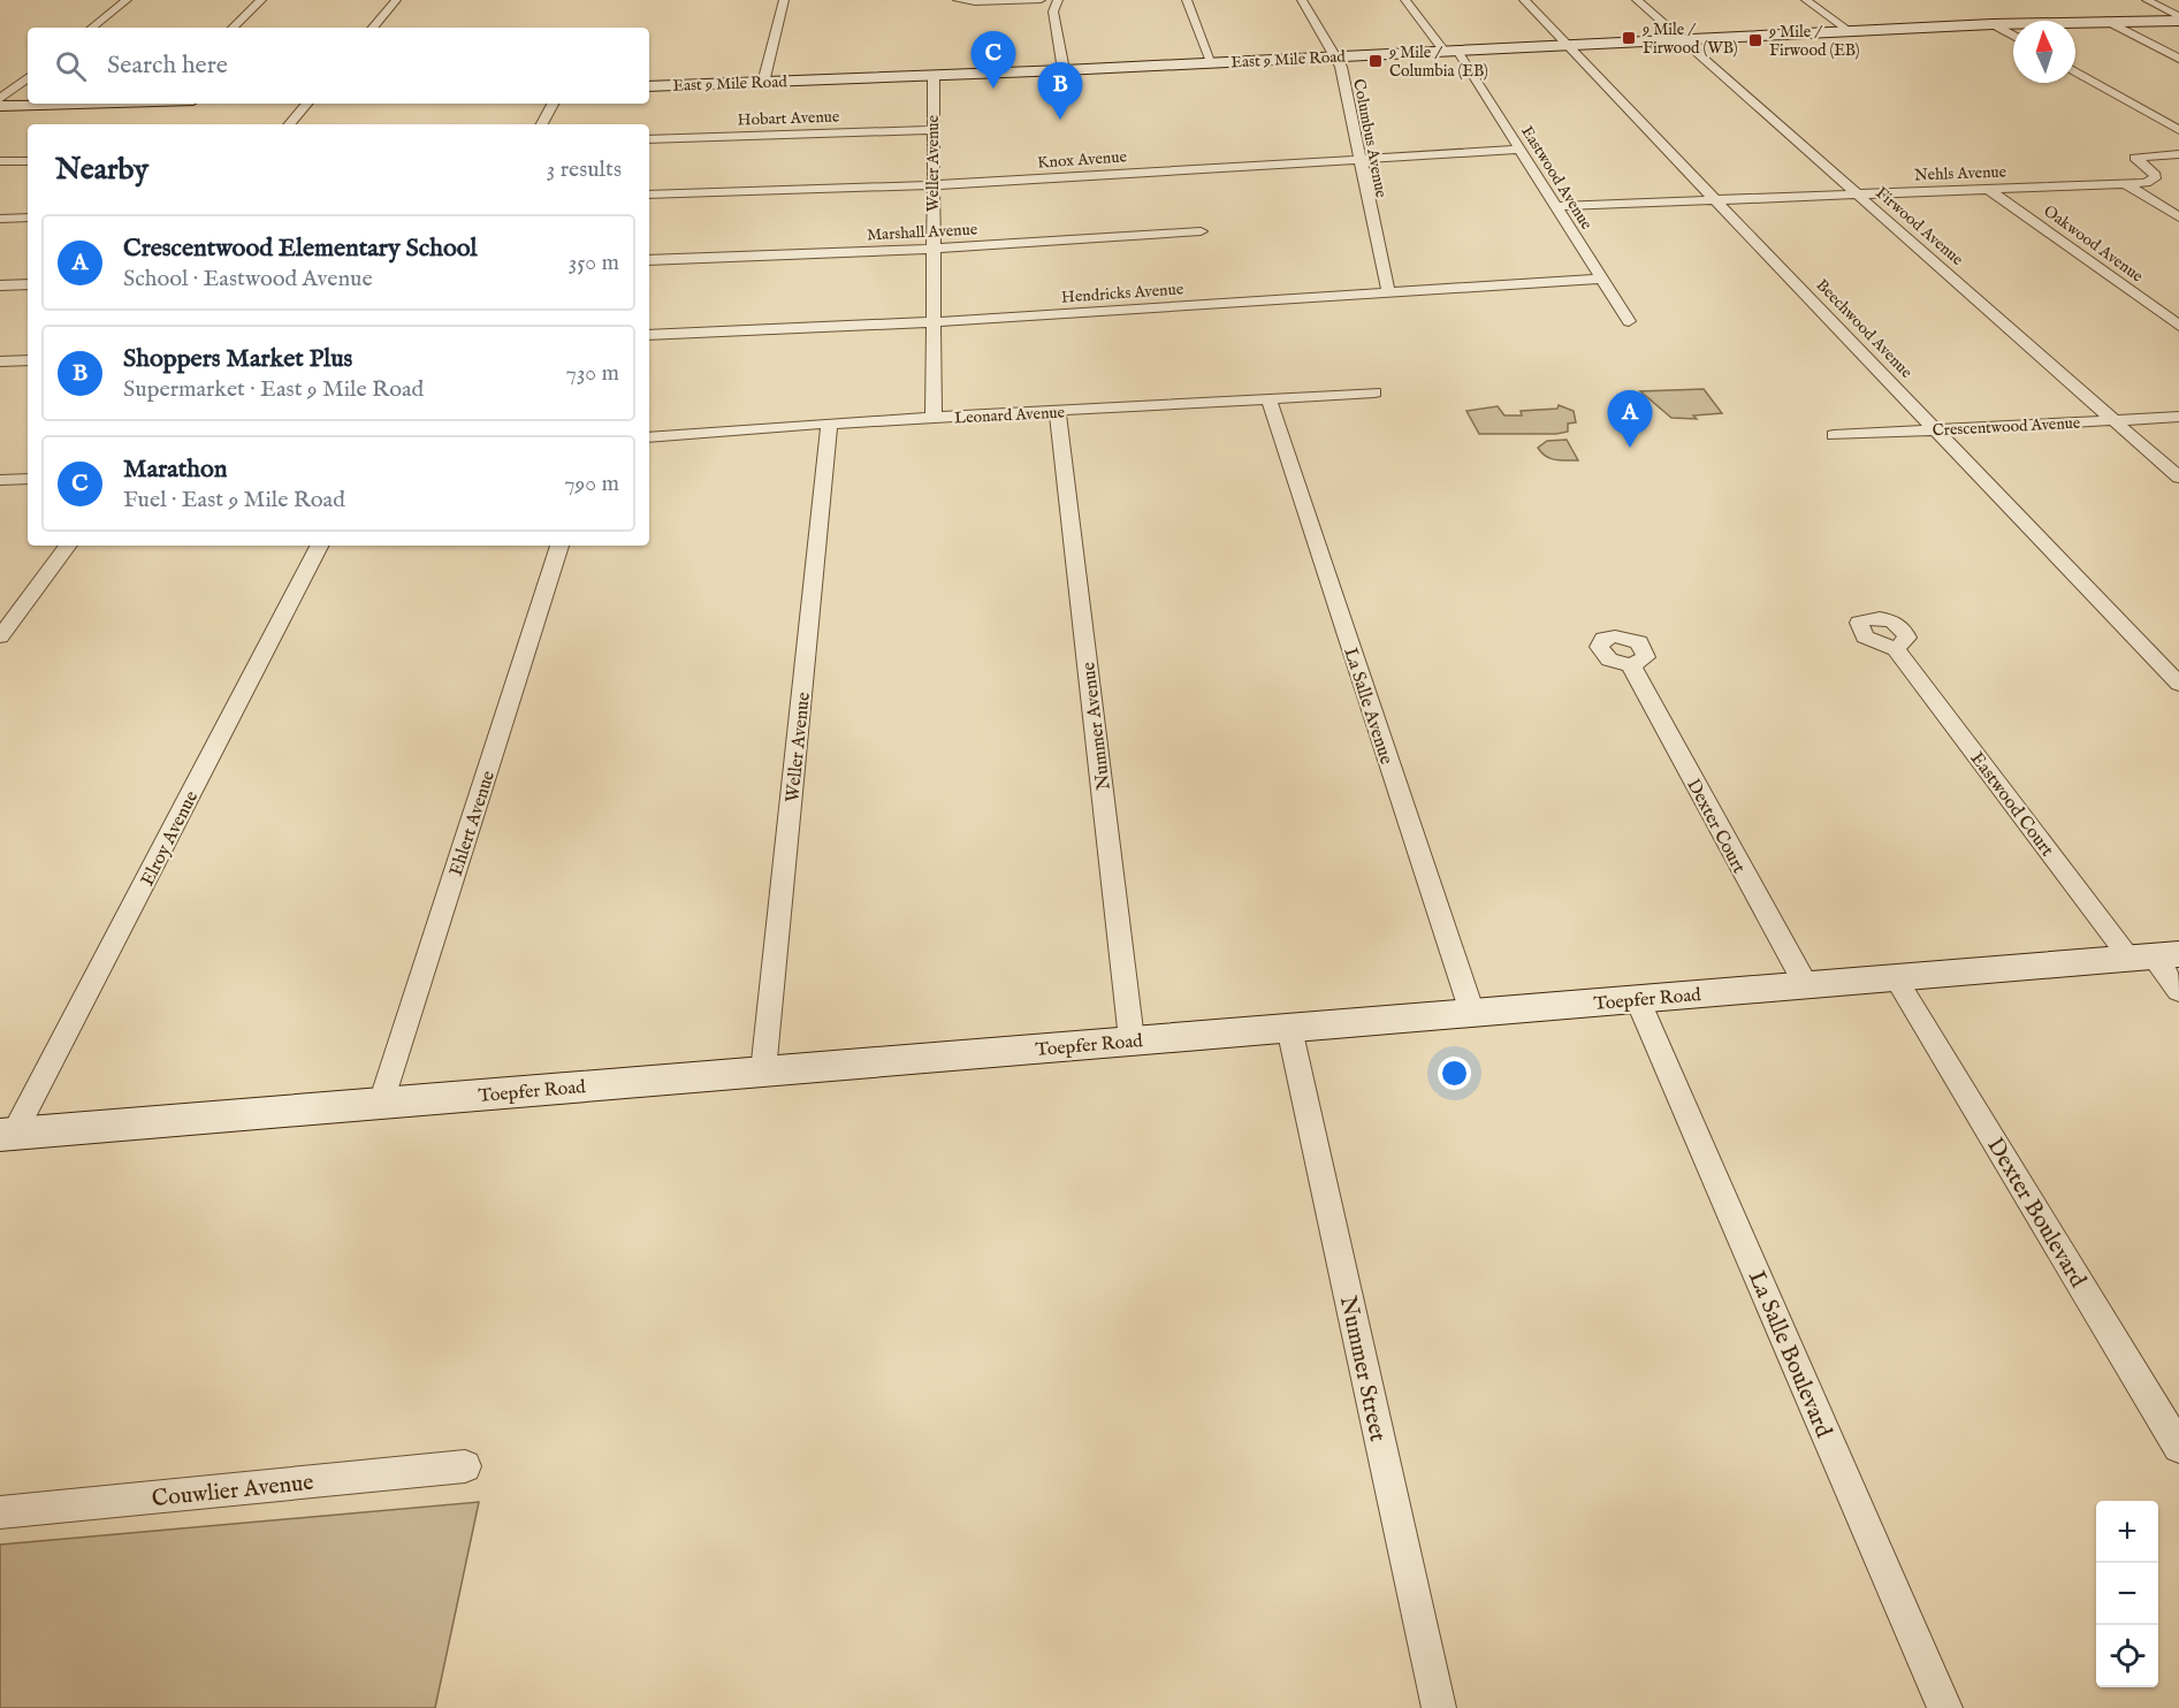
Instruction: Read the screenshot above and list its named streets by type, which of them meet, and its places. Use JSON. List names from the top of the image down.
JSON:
{
  "streets": {
    "main road": ["East 9 Mile Road", "Toepfer Road"],
    "street": [
      "Hobart Avenue",
      "Columbus Avenue",
      "Knox Avenue",
      "Weller Avenue",
      "Nehls Avenue",
      "Eastwood Avenue",
      "Firwood Avenue",
      "Marshall Avenue",
      "Oakwood Avenue",
      "Hendricks Avenue",
      "Beechwood Avenue",
      "Leonard Avenue",
      "Crescentwood Avenue",
      "La Salle Avenue",
      "Nummer Avenue",
      "Eastwood Court",
      "Ehlert Avenue",
      "Dexter Court",
      "Elroy Avenue",
      "Dexter Boulevard",
      "La Salle Boulevard",
      "Nummer Street",
      "Couwlier Avenue"
    ]
  },
  "crossings": [
    ["East 9 Mile Road", "Columbus Avenue"],
    ["East 9 Mile Road", "Weller Avenue"],
    ["East 9 Mile Road", "Eastwood Avenue"],
    ["East 9 Mile Road", "Firwood Avenue"],
    ["East 9 Mile Road", "Beechwood Avenue"],
    ["Hobart Avenue", "Weller Avenue"],
    ["Columbus Avenue", "Knox Avenue"],
    ["Columbus Avenue", "Hendricks Avenue"],
    ["Knox Avenue", "Weller Avenue"],
    ["Knox Avenue", "Eastwood Avenue"],
    ["Weller Avenue", "Marshall Avenue"],
    ["Weller Avenue", "Hendricks Avenue"],
    ["Weller Avenue", "Leonard Avenue"],
    ["Weller Avenue", "Toepfer Road"],
    ["Nehls Avenue", "Eastwood Avenue"],
    ["Nehls Avenue", "Firwood Avenue"],
    ["Nehls Avenue", "Oakwood Avenue"],
    ["Nehls Avenue", "Beechwood Avenue"],
    ["Eastwood Avenue", "Hendricks Avenue"],
    ["Firwood Avenue", "Crescentwood Avenue"],
    ["Beechwood Avenue", "Crescentwood Avenue"],
    ["Leonard Avenue", "La Salle Avenue"],
    ["Leonard Avenue", "Nummer Avenue"],
    ["La Salle Avenue", "Toepfer Road"],
    ["Nummer Avenue", "Toepfer Road"],
    ["Eastwood Court", "Toepfer Road"],
    ["Ehlert Avenue", "Toepfer Road"],
    ["Dexter Court", "Toepfer Road"],
    ["Elroy Avenue", "Toepfer Road"],
    ["Toepfer Road", "Dexter Boulevard"],
    ["Toepfer Road", "La Salle Boulevard"],
    ["Toepfer Road", "Nummer Street"]
  ],
  "places": {
    "transit": ["9 Mile / Firwood (WB)", "9 Mile / Firwood (EB)", "9 Mile / Columbia (EB)"]
  },
  "north": "top",
  "page": {
    "search": "Search here",
    "pins": ["C", "B", "A"],
    "heading": ["Nearby", "3 results"],
    "list": [
      {
        "mark": "A",
        "name": "Crescentwood Elementary School",
        "note": "School · Eastwood Avenue",
        "value": "350 m"
      },
      {
        "mark": "B",
        "name": "Shoppers Market Plus",
        "note": "Supermarket · East 9 Mile Road",
        "value": "730 m"
      },
      {
        "mark": "C",
        "name": "Marathon",
        "note": "Fuel · East 9 Mile Road",
        "value": "790 m"
      }
    ],
    "map_buttons": ["+", "−"]
  }
}
